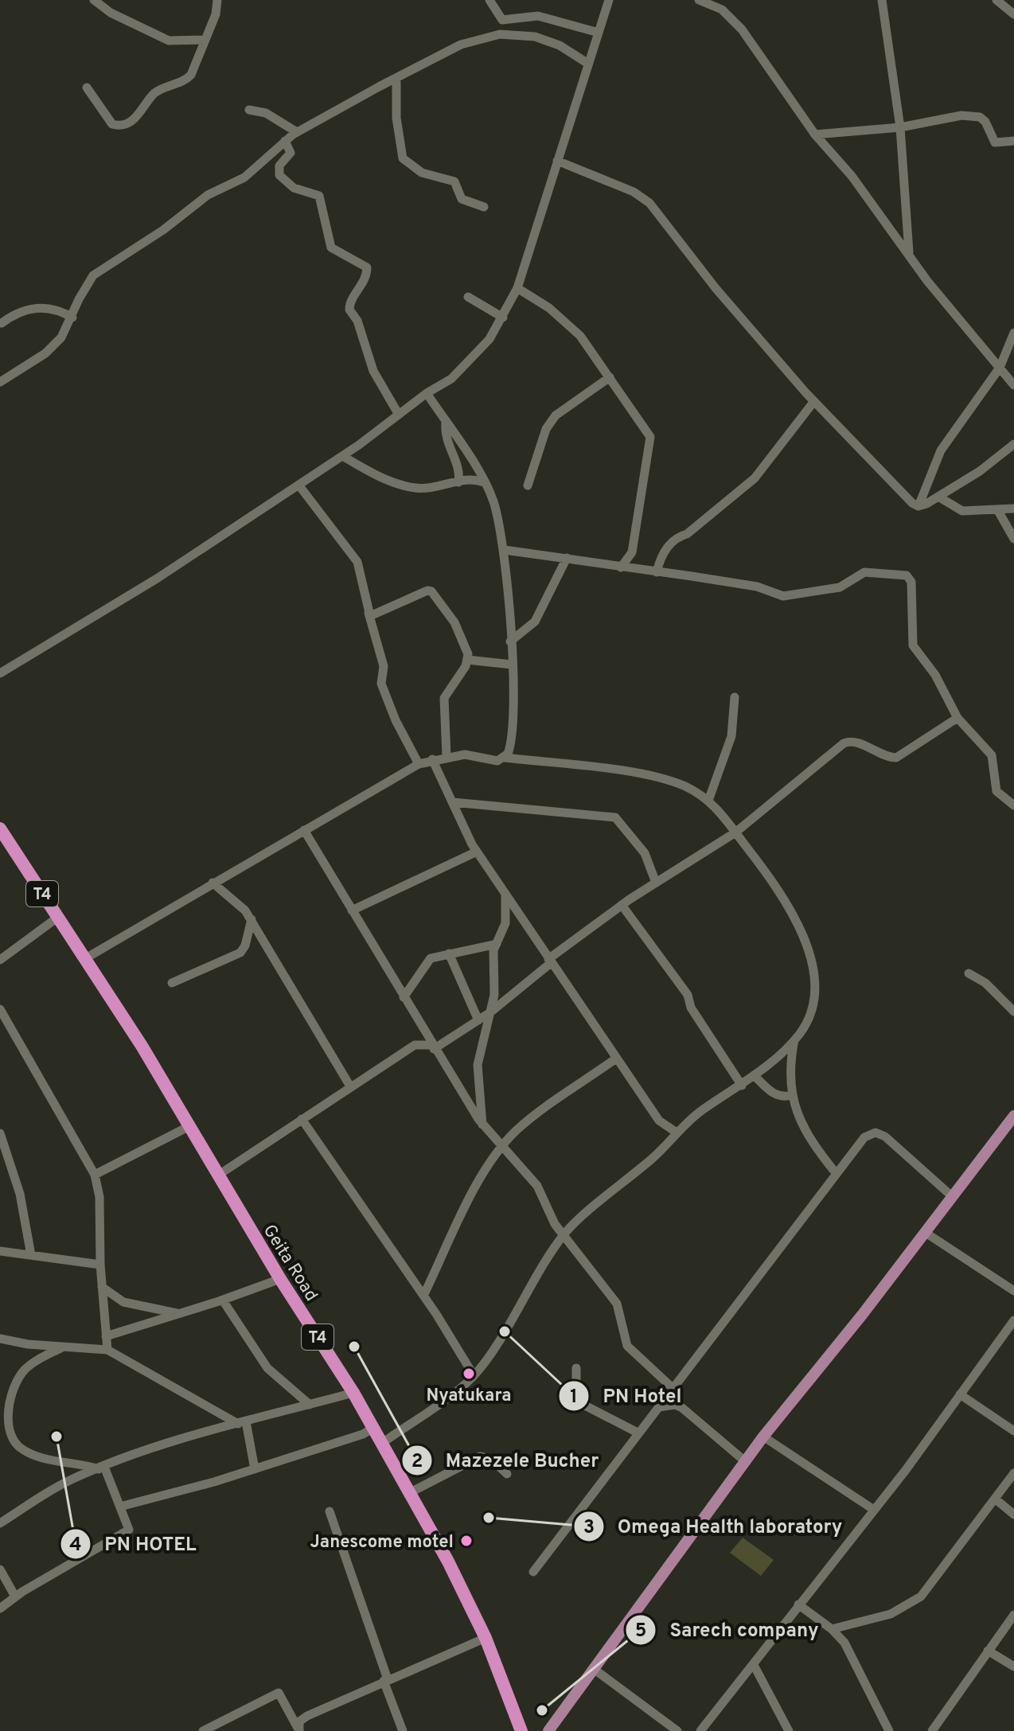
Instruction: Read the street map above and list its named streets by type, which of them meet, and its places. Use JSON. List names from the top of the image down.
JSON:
{
  "streets": {
    "highway": ["T4", "Geita Road"]
  },
  "places": [
    "PN Hotel",
    "Mazezele Bucher",
    "Nyatukara",
    "PN HOTEL",
    "Omega Health laboratory",
    "Janescome motel",
    "Sarech company"
  ]
}
